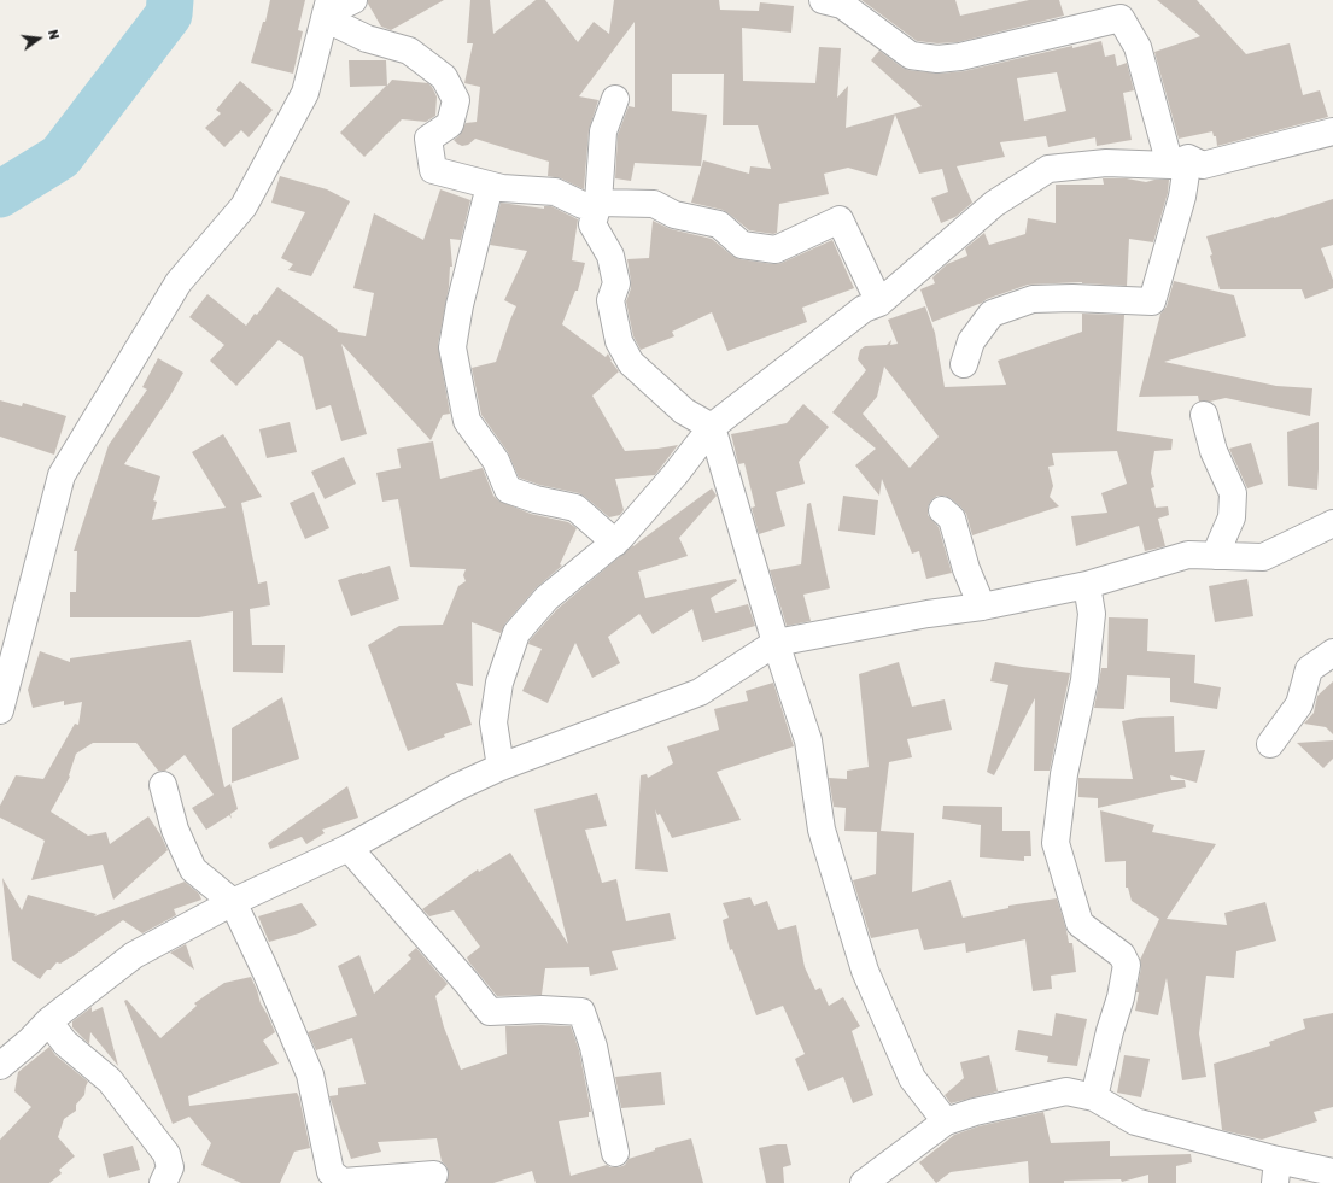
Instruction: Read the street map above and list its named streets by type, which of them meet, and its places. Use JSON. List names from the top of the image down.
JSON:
{
  "north": "right"
}
